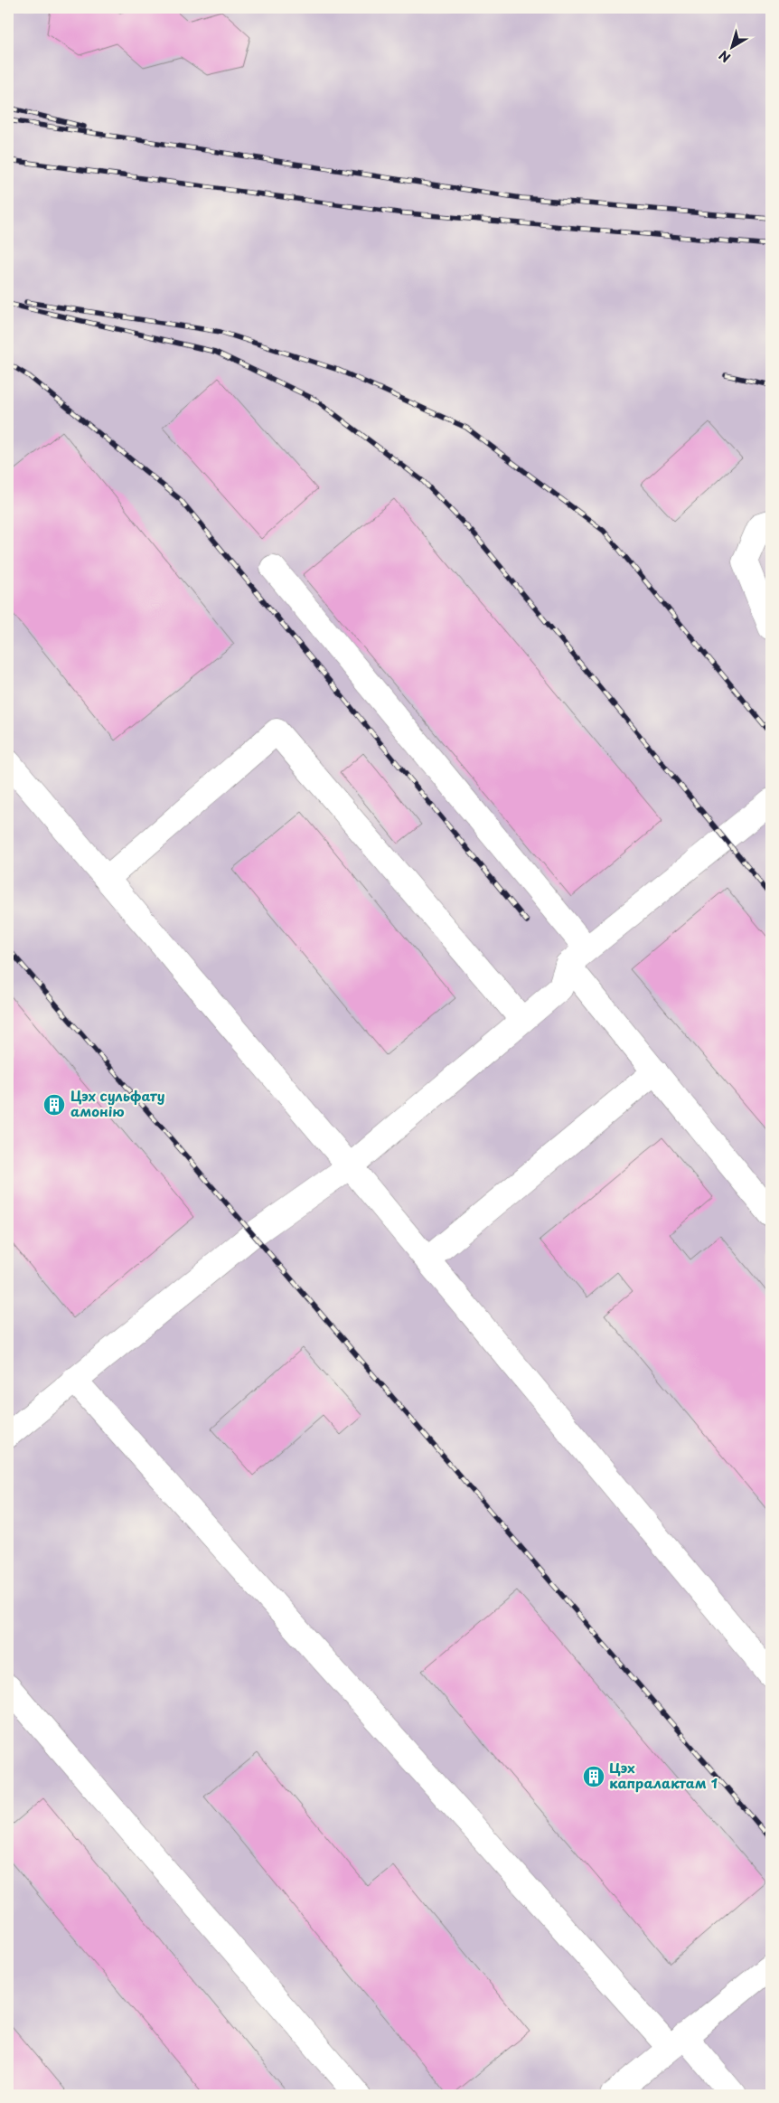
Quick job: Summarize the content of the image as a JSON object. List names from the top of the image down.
{
  "places": {
    "building": ["Цэх сульфату амонію", "Цэх капралактам 1"]
  },
  "north": "bottom left"
}
